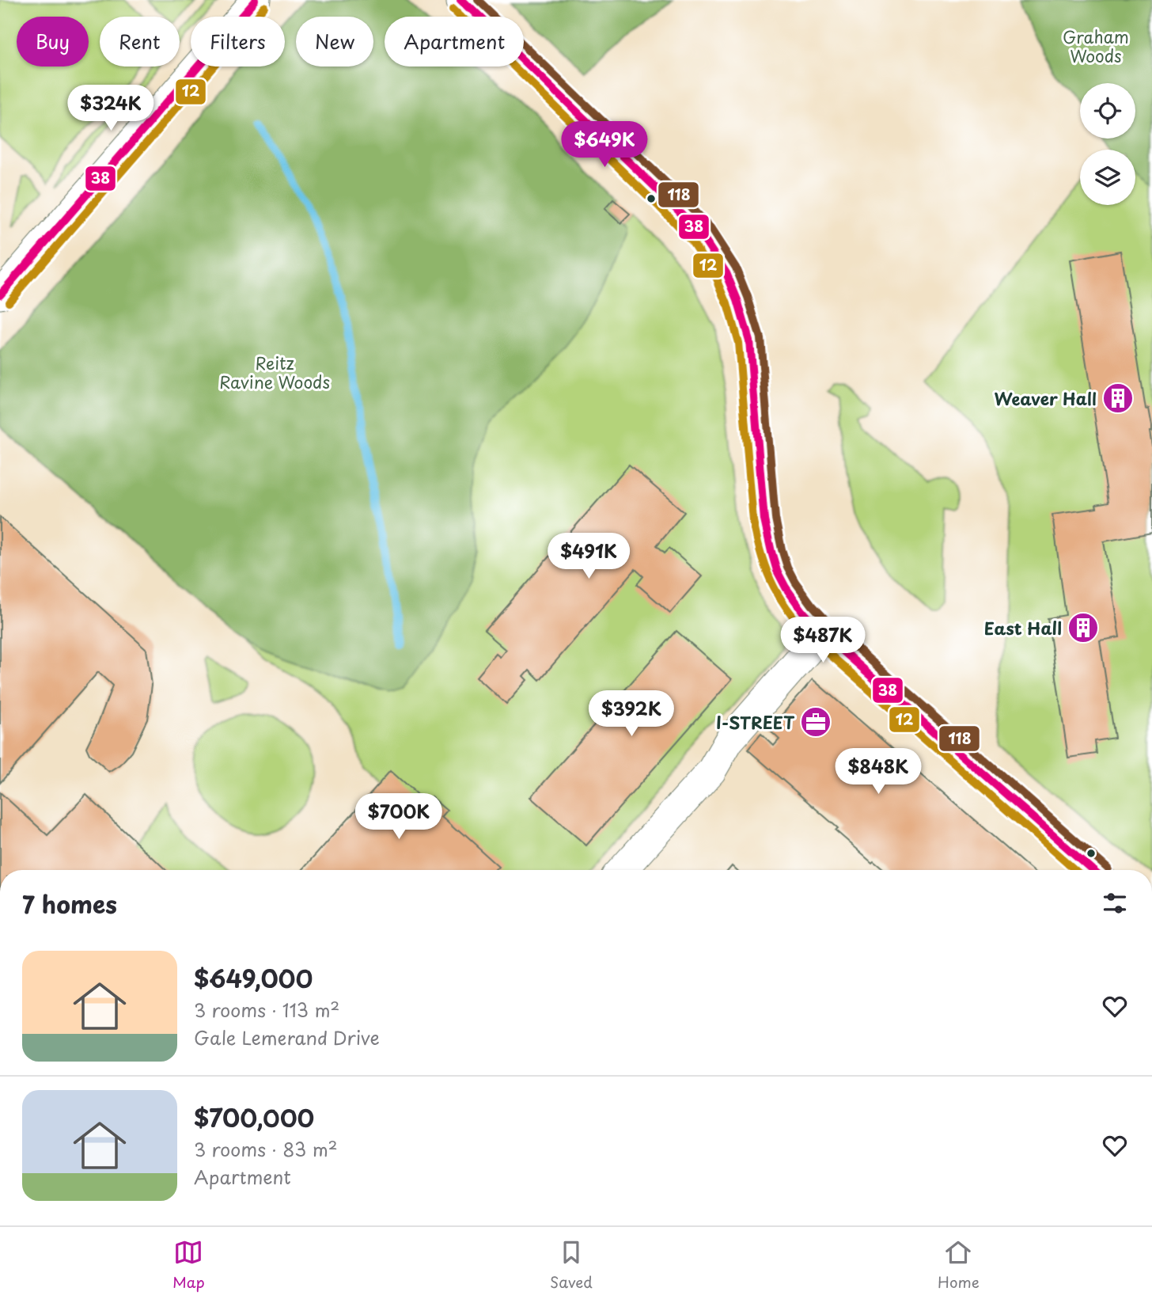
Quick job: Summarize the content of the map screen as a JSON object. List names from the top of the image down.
{
  "parks": ["Graham Woods", "Reitz Ravine Woods"],
  "places": {
    "building": ["Weaver Hall", "East Hall"],
    "office": ["I-STREET"]
  },
  "lines": ["transit line 38", "transit line 118", "transit line 12"],
  "page": {
    "chip": [
      "Buy",
      "Rent",
      "Filters",
      "New",
      "Apartment"
    ],
    "price": [
      "$324K",
      "$649K",
      "$491K",
      "$487K",
      "$392K",
      "$848K",
      "$700K"
    ],
    "heading": "7 homes",
    "list": [
      {
        "name": "$649,000",
        "note": "3 rooms · 113 m² · Gale Lemerand Drive"
      },
      {
        "name": "$700,000",
        "note": "3 rooms · 83 m² · Apartment"
      }
    ],
    "tabs": ["Map", "Saved", "Home"]
  }
}
